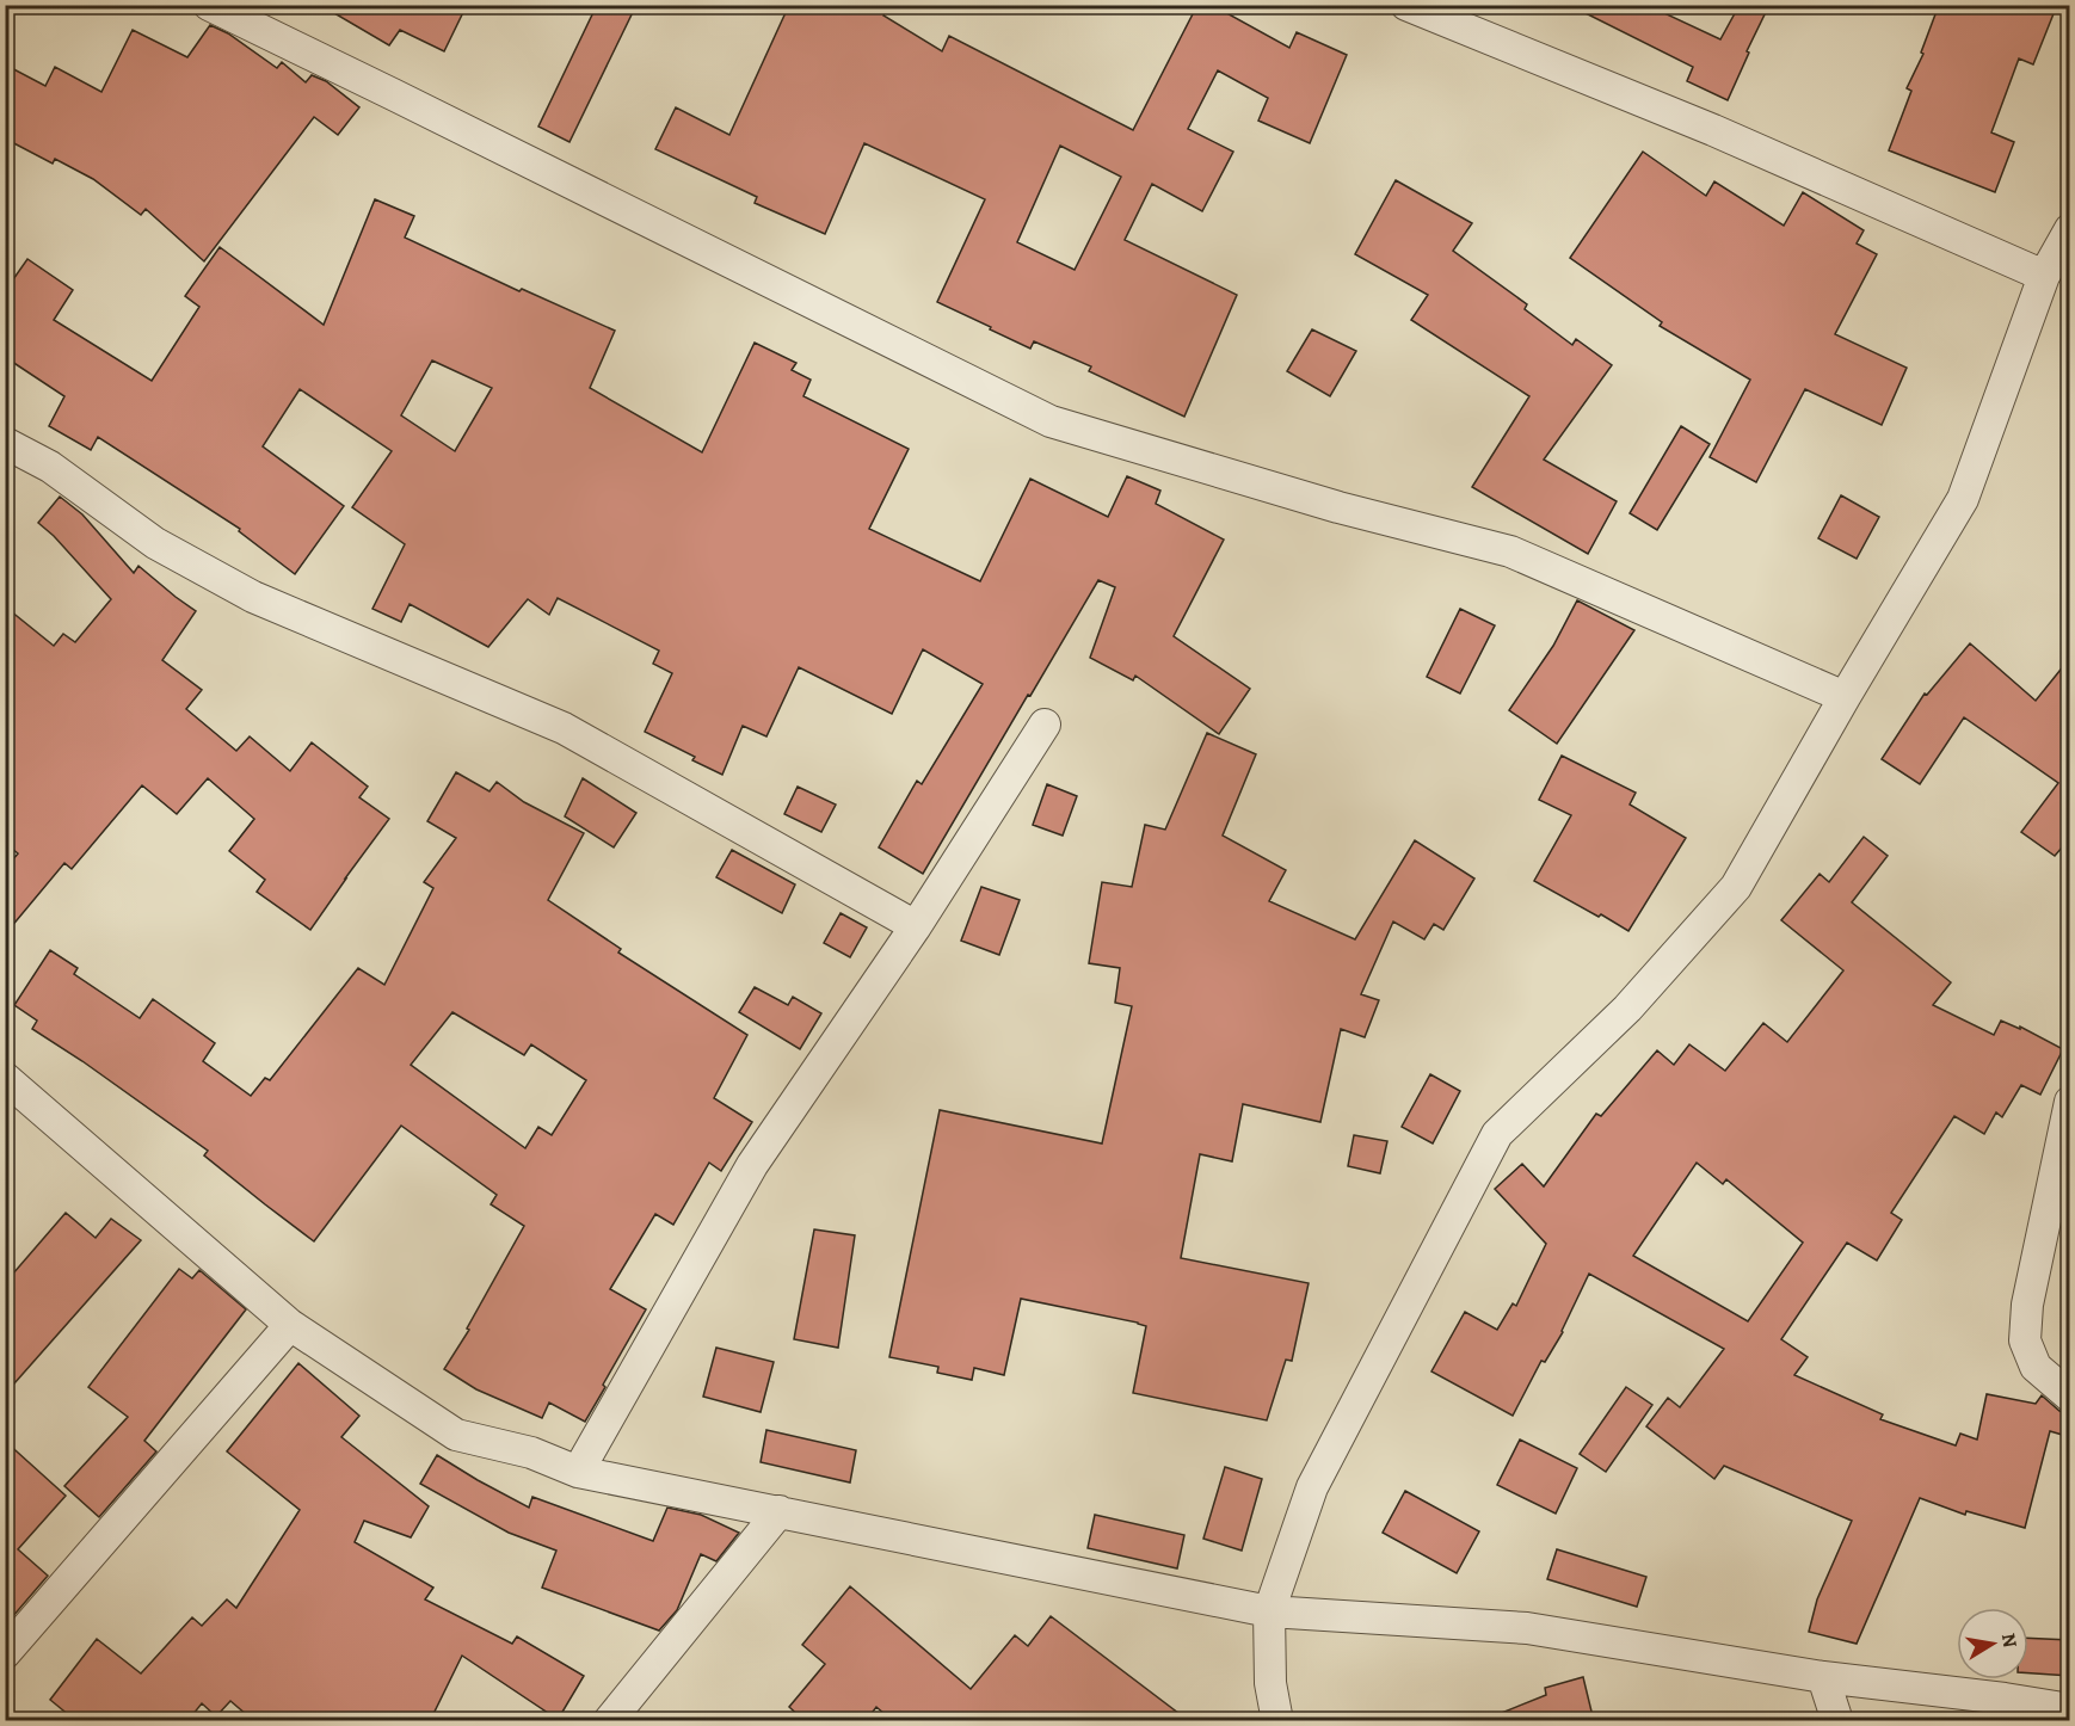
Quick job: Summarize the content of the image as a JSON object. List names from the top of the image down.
{
  "north": "right"
}
